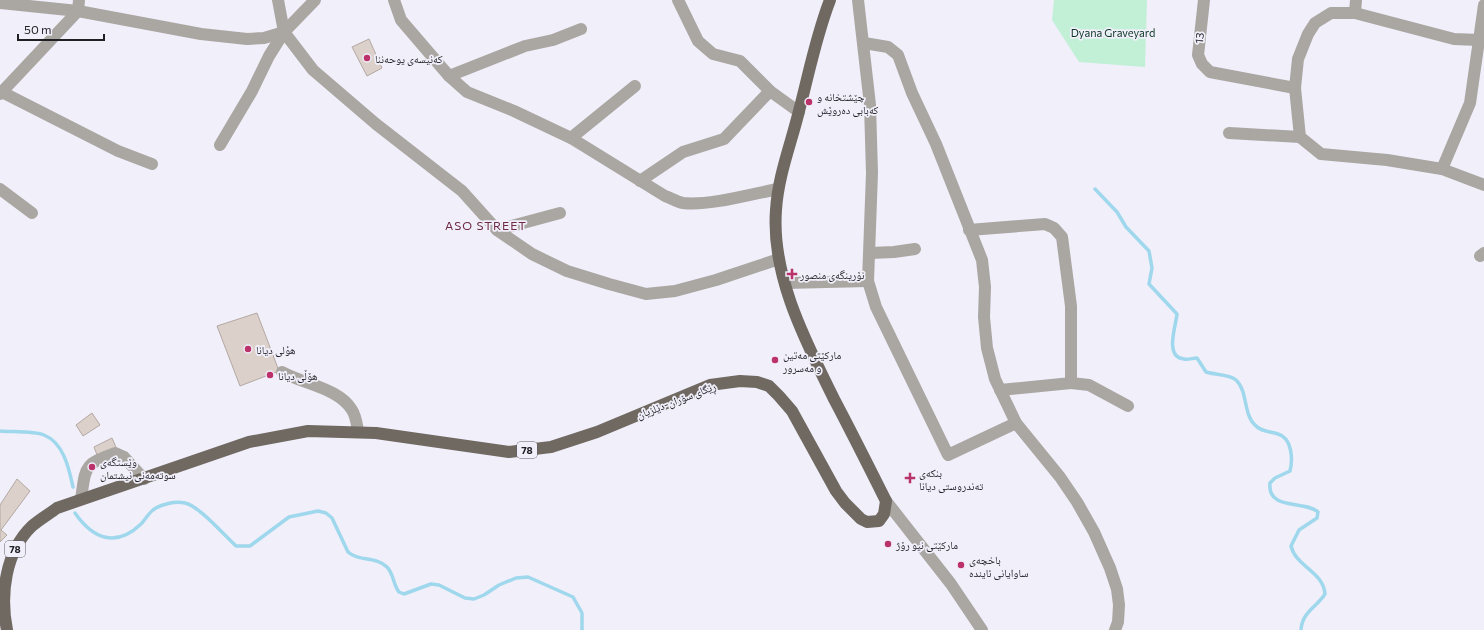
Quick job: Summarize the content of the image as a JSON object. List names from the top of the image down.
{
  "streets": {
    "main road": ["ڕێگای سۆران-دێلزیان", "78"],
    "street": ["13"]
  },
  "districts": ["ASO STREET"],
  "parks": ["Dyana Graveyard"],
  "places": {
    "other": [
      "کەنیسەی یوحەننا",
      "چێشتخانە و کەبابی دەروێش",
      "هؤلى ديانا",
      "مارکێتی مەتین و مەسرور",
      "هۆڵی دیانا",
      "وێستگەی سوتەمەنی نیشتمان",
      "مارکێتی نیو رۆژ",
      "باخچەی ساوایانی ئایندە"
    ],
    "health": ["نۆرینگه‌ی منصور", "بنکەی تەندروستی دیانا"]
  },
  "scale_bar": "50 m"
}
